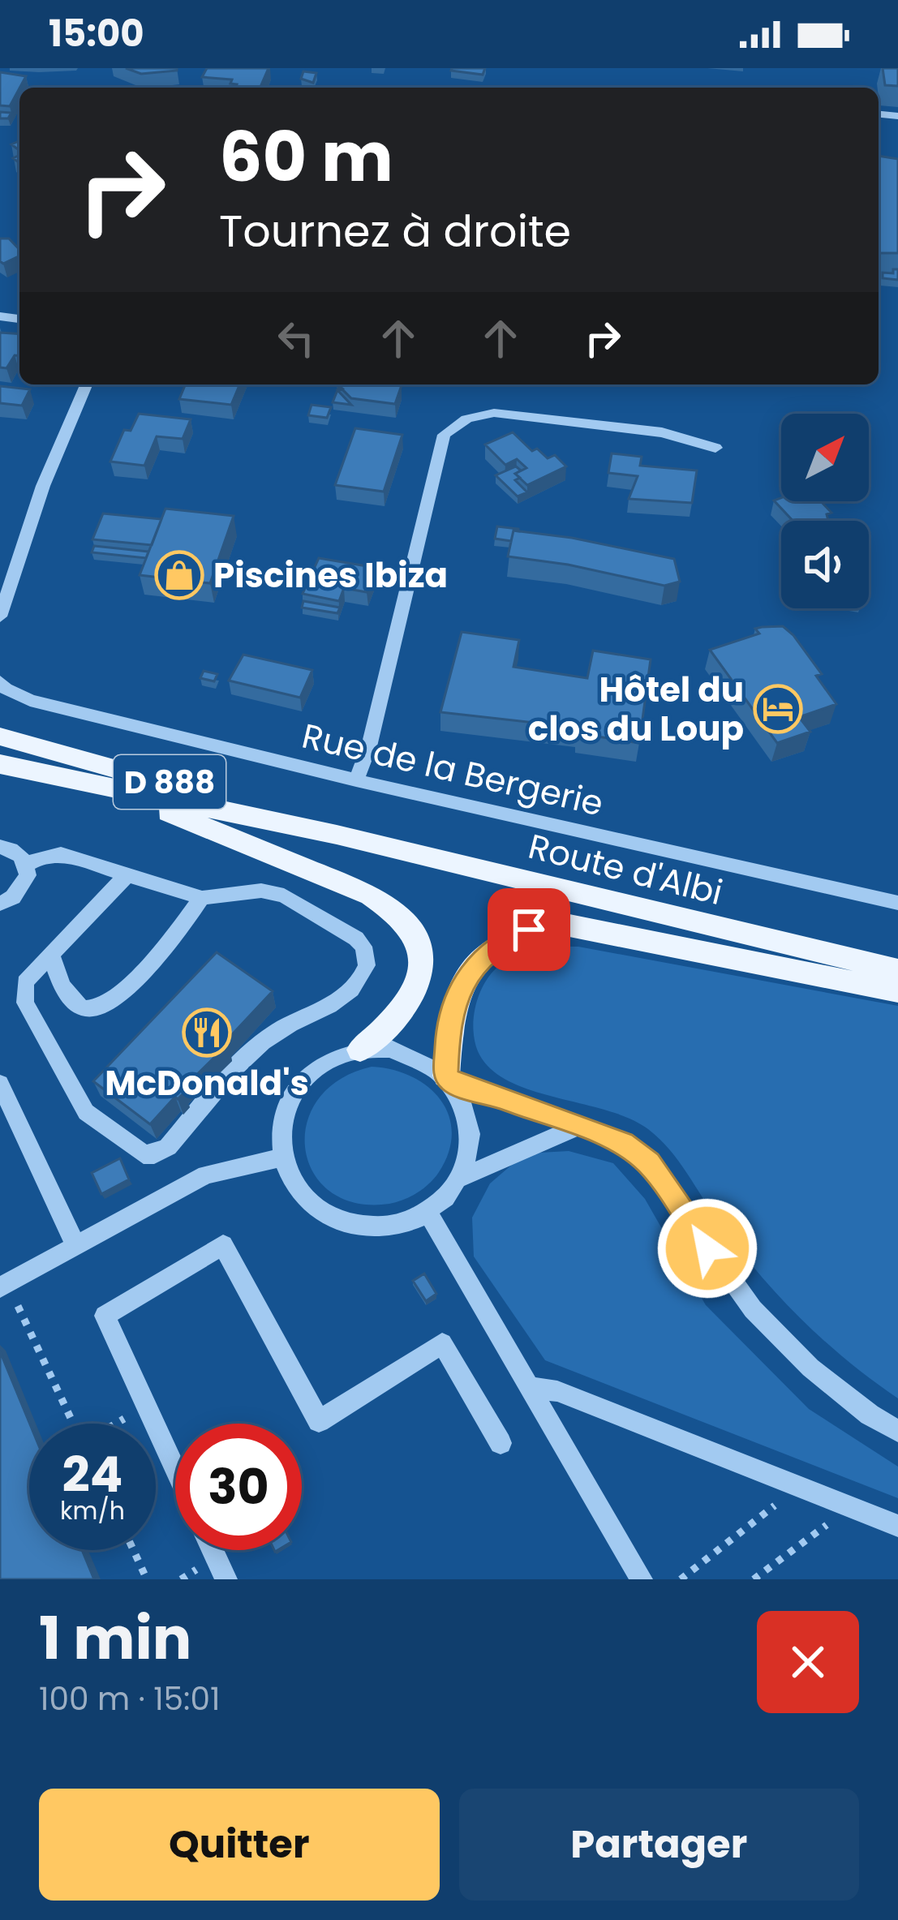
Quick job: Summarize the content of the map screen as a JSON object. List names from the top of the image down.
{
  "streets": {
    "main road": ["D 888", "Route d'Albi"],
    "street": ["Rue de la Bergerie"]
  },
  "places": {
    "shop": ["Piscines Ibiza"],
    "hotel": ["Hôtel du clos du Loup"],
    "restaurant": ["McDonald's"]
  },
  "north": "top right",
  "page": {
    "status": "15:00",
    "turn": ["60 m", "Tournez à droite"],
    "speed": "24 km/h",
    "limit": "30",
    "heading": ["1 min", "100 m · 15:01"],
    "buttons": ["Quitter", "Partager"]
  }
}
